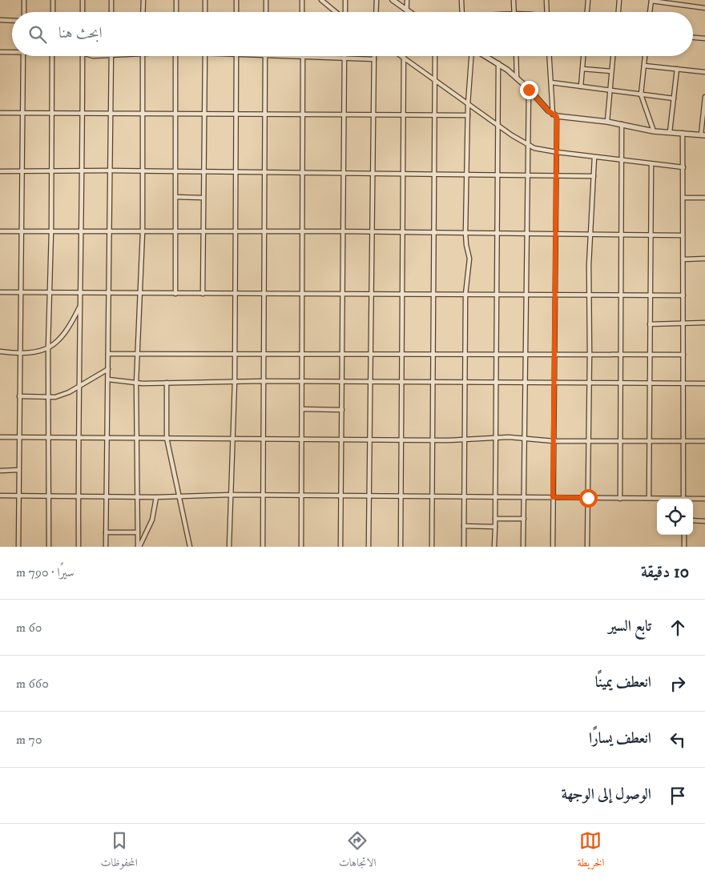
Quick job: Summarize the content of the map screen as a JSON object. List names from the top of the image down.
{
  "page": {
    "search": "ابحث هنا",
    "heading": ["10 دقيقة", "سيرًا · 790 m"],
    "list": [
      ["تابع السير", "60 m"],
      ["انعطف يمينًا", "660 m"],
      ["انعطف يسارًا", "70 m"],
      "الوصول إلى الوجهة"
    ],
    "nav": ["الخريطة", "الاتجاهات", "المحفوظات"]
  }
}
